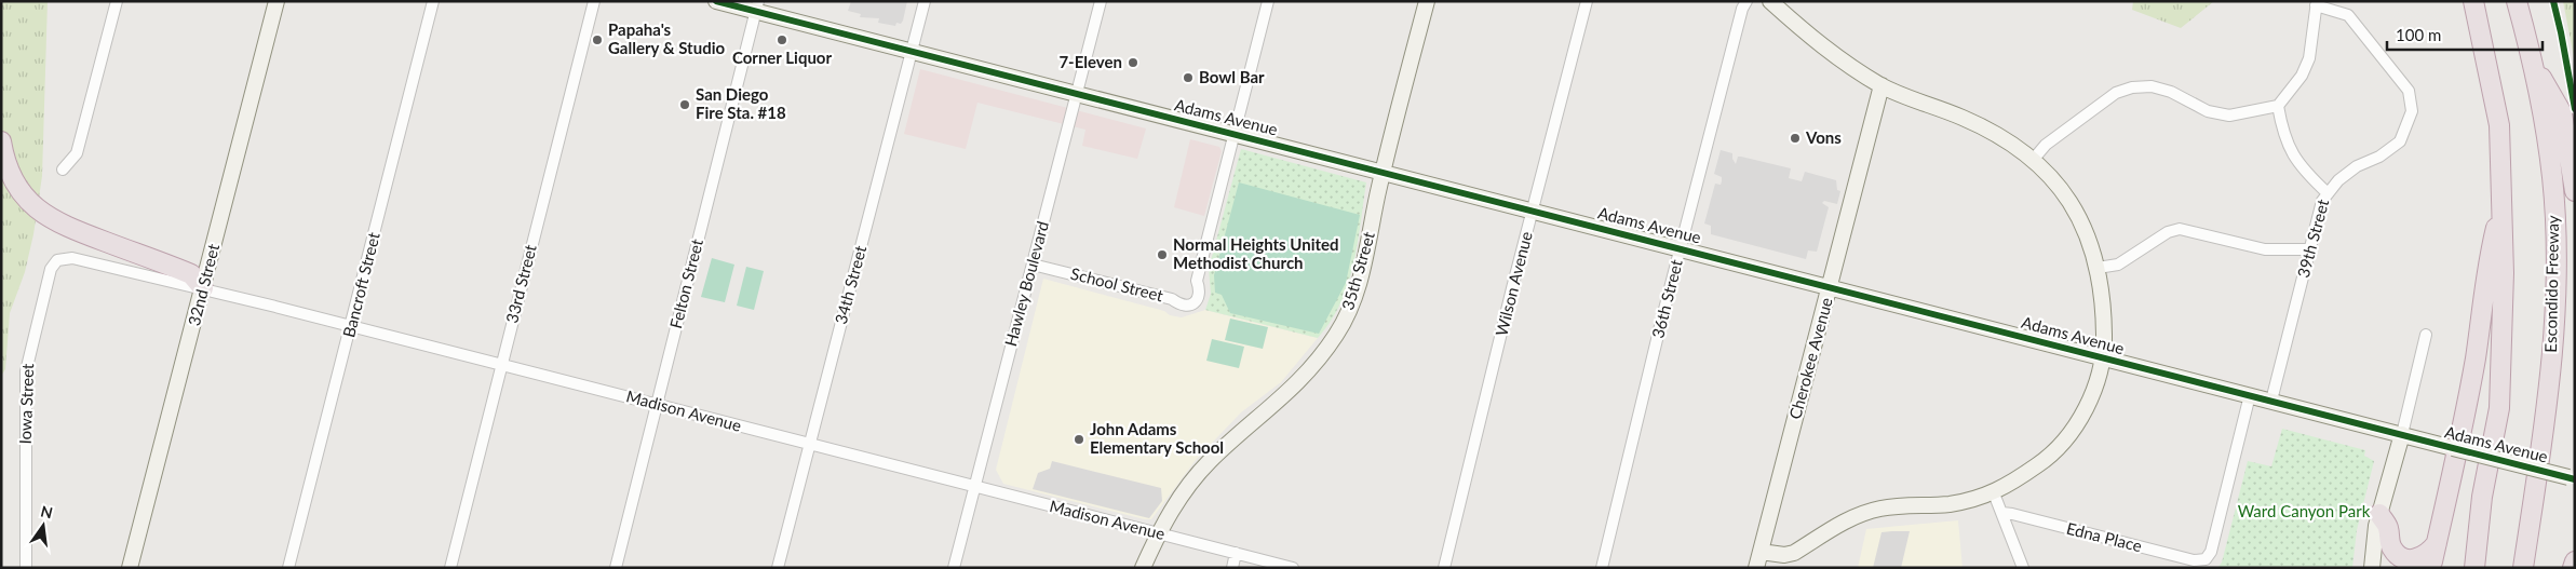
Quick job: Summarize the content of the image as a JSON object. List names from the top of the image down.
{
  "streets": {
    "highway": ["Escondido Freeway"],
    "main road": [
      "Adams Avenue",
      "35th Street",
      "32nd Street",
      "Cherokee Avenue"
    ],
    "street": [
      "39th Street",
      "33rd Street",
      "Felton Street",
      "Hawley Boulevard",
      "Wilson Avenue",
      "Bancroft Street",
      "34th Street",
      "School Street",
      "36th Street",
      "Iowa Street",
      "Madison Avenue",
      "Edna Place"
    ]
  },
  "crossings": [
    ["Adams Avenue", "39th Street"],
    ["Adams Avenue", "35th Street"],
    ["Adams Avenue", "Felton Street"],
    ["Adams Avenue", "Hawley Boulevard"],
    ["Adams Avenue", "Wilson Avenue"],
    ["Adams Avenue", "34th Street"],
    ["Adams Avenue", "School Street"],
    ["Adams Avenue", "36th Street"],
    ["Adams Avenue", "Cherokee Avenue"],
    ["Adams Avenue", "Edna Place"],
    ["35th Street", "Madison Avenue"],
    ["33rd Street", "Madison Avenue"],
    ["Felton Street", "Madison Avenue"],
    ["Hawley Boulevard", "School Street"],
    ["Hawley Boulevard", "Madison Avenue"],
    ["32nd Street", "Madison Avenue"],
    ["Bancroft Street", "Madison Avenue"],
    ["34th Street", "Madison Avenue"],
    ["Iowa Street", "Madison Avenue"]
  ],
  "parks": ["Ward Canyon Park"],
  "places": [
    "Papaha's Gallery & Studio",
    "Corner Liquor",
    "7-Eleven",
    "Bowl Bar",
    "San Diego Fire Sta. #18",
    "Vons",
    "Normal Heights United Methodist Church",
    "John Adams Elementary School"
  ],
  "scale_bar": "100 m",
  "north": "top"
}
